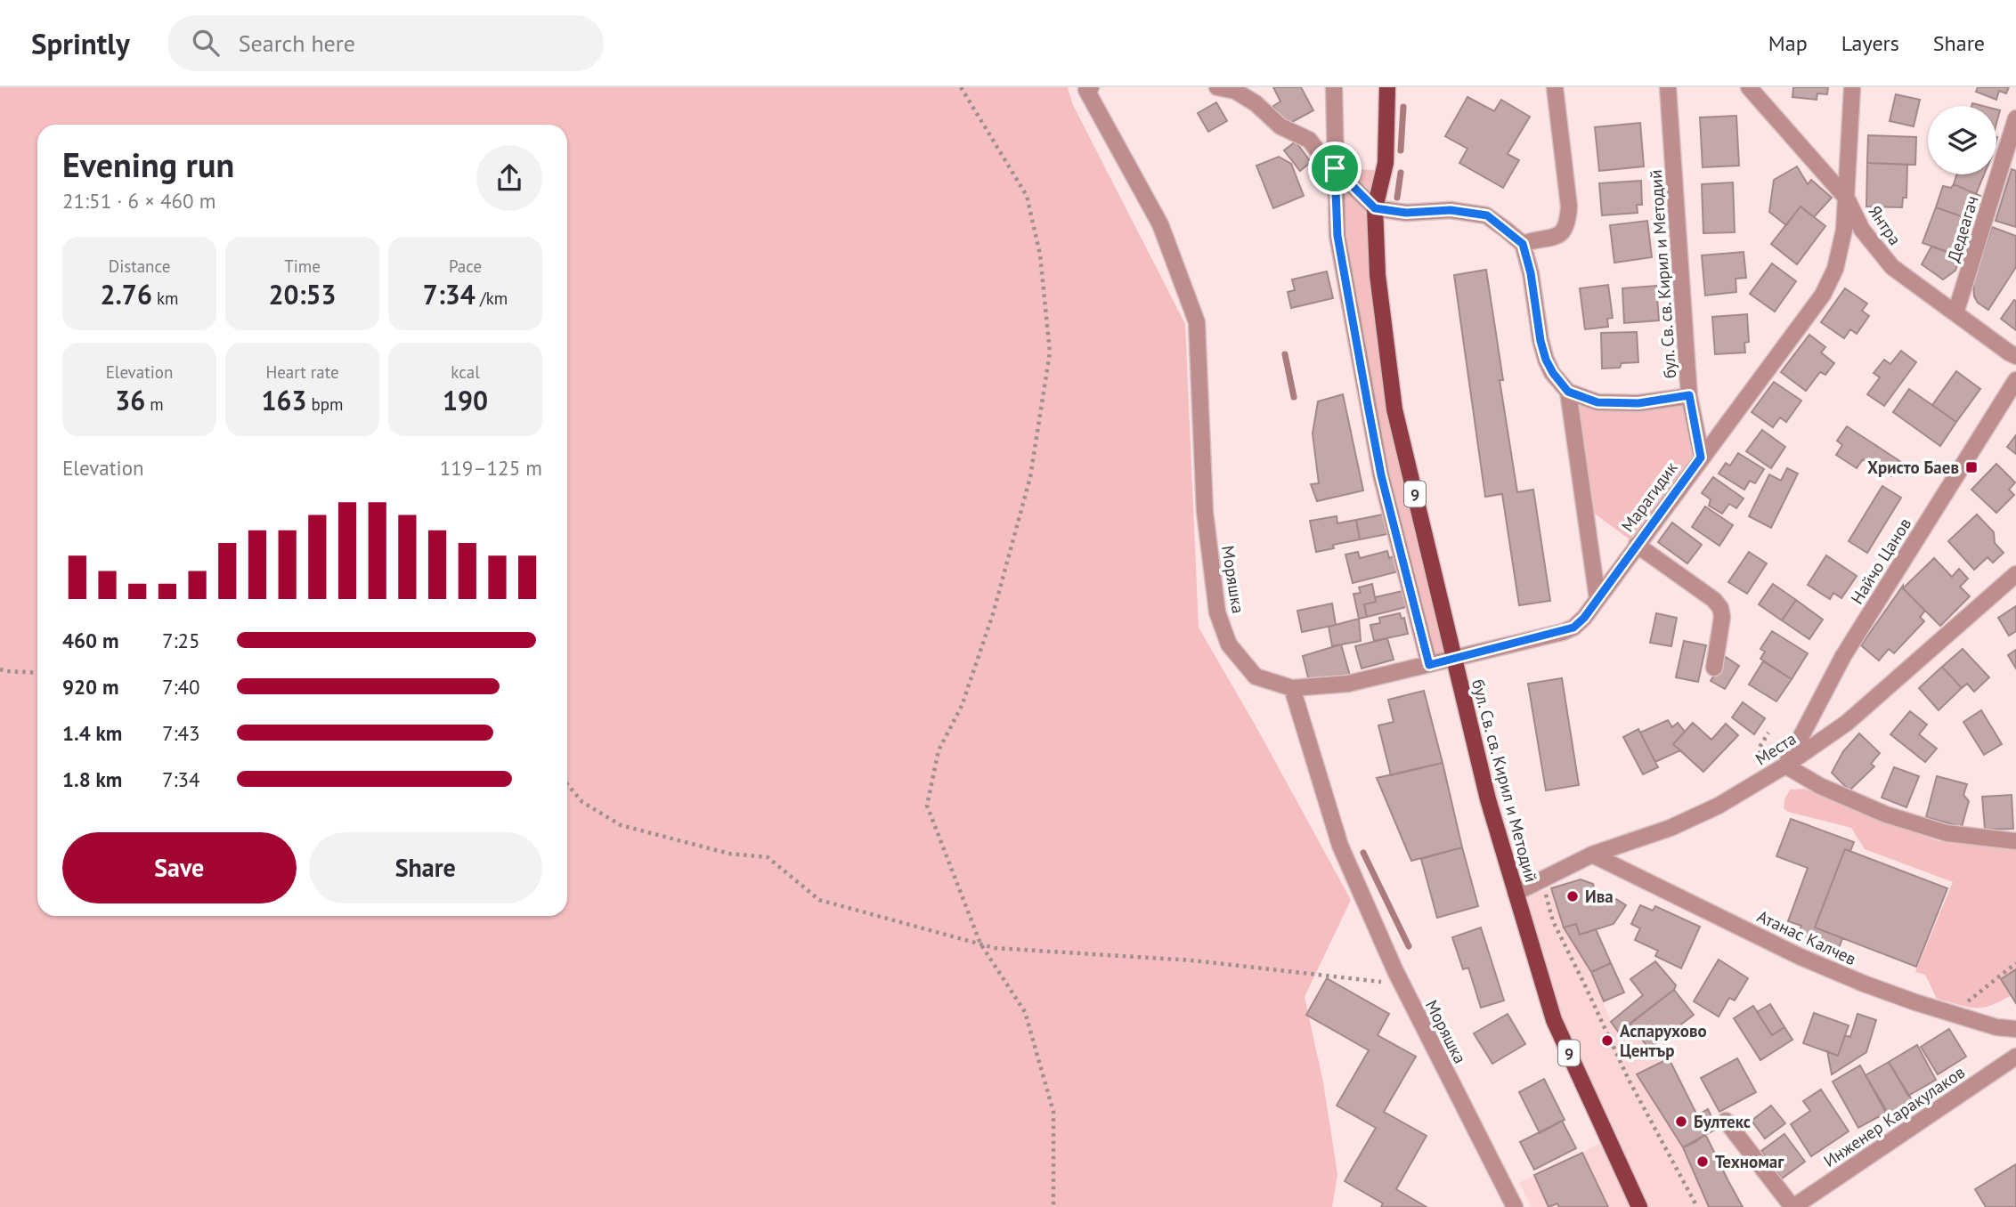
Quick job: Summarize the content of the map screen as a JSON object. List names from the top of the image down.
{
  "streets": {
    "main road": ["бул. Св. св. Кирил и Методий", "9"],
    "street": [
      "Янтра",
      "Дедеагач",
      "Марагидик",
      "Найчо Цанов",
      "Моряшка",
      "Места",
      "Атанас Калчев",
      "Инженер Каракулаков"
    ]
  },
  "crossings": [
    ["Янтра", "Дедеагач"],
    ["Янтра", "Марагидик"],
    ["бул. Св. св. Кирил и Методий", "Марагидик"],
    ["бул. Св. св. Кирил и Методий", "Места"],
    ["Марагидик", "Моряшка"],
    ["Найчо Цанов", "Места"],
    ["Места", "Атанас Калчев"]
  ],
  "places": {
    "transit": ["Христо Баев"],
    "other": [
      "Ива",
      "Аспарухово Център",
      "Бултекс",
      "Техномаг"
    ]
  },
  "page": {
    "header": "Sprintly",
    "search": "Search here",
    "nav": ["Map", "Layers", "Share"],
    "heading": ["Evening run", "21:51 · 6 × 460 m"],
    "stats": [
      ["Distance", "2.76 km"],
      ["Time", "20:53"],
      ["Pace", "7:34 /km"],
      ["Elevation", "36 m"],
      ["Heart rate", "163 bpm"],
      ["kcal", "190"]
    ],
    "chart": ["Elevation", "119–125 m"],
    "list": [
      {
        "name": "460 m",
        "note": "7:25"
      },
      {
        "name": "920 m",
        "note": "7:40"
      },
      {
        "name": "1.4 km",
        "note": "7:43"
      },
      {
        "name": "1.8 km",
        "note": "7:34"
      }
    ],
    "buttons": ["Save", "Share"]
  }
}
